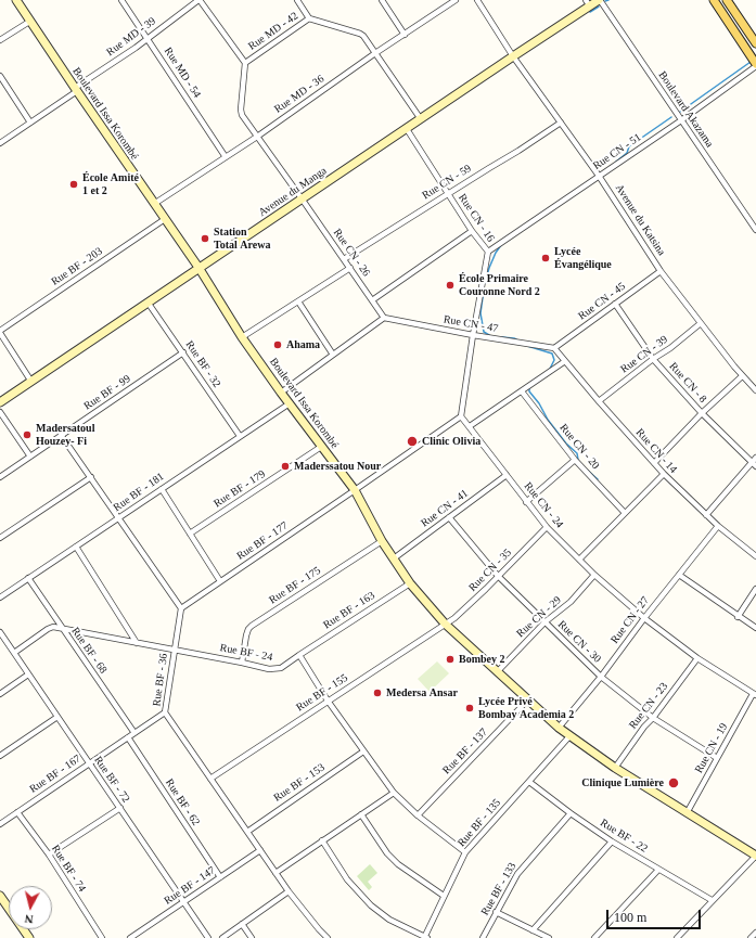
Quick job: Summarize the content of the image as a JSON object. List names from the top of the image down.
{
  "streets": {
    "street": [
      "Rue MD - 42",
      "Rue MD - 39",
      "Rue MD - 54",
      "Rue MD - 36",
      "Boulevard Akazama",
      "Boulevard Issa Korombé",
      "Rue CN - 51",
      "Rue CN - 59",
      "Avenue du Manga",
      "Rue CN - 16",
      "Avenue du Katsina",
      "Rue CN - 26",
      "Rue BF - 203",
      "Rue CN - 45",
      "Rue CN - 47",
      "Rue CN - 39",
      "Rue BF - 32",
      "Rue CN - 8",
      "Rue BF - 99",
      "Rue CN - 20",
      "Rue CN - 14",
      "Rue BF - 179",
      "Rue BF - 181",
      "Rue CN - 24",
      "Rue CN - 41",
      "Rue BF - 177",
      "Rue CN - 35",
      "Rue BF - 175",
      "Rue BF - 163",
      "Rue CN - 29",
      "Rue CN - 27",
      "Rue CN - 30",
      "Rue BF - 68",
      "Rue BF - 24",
      "Rue BF - 36",
      "Rue BF - 155",
      "Rue CN - 23",
      "Rue CN - 19",
      "Rue BF - 137",
      "Rue BF - 167",
      "Rue BF - 72",
      "Rue BF - 153",
      "Rue BF - 62",
      "Rue BF - 135",
      "Rue BF - 22",
      "Rue BF - 74",
      "Rue BF - 147",
      "Rue BF - 133"
    ]
  },
  "crossings": [
    ["Rue MD - 42", "Rue MD - 36"],
    ["Rue MD - 42", "Avenue du Manga"],
    ["Rue MD - 42", "Rue CN - 26"],
    ["Rue MD - 39", "Rue MD - 54"],
    ["Rue MD - 39", "Boulevard Issa Korombé"],
    ["Rue MD - 54", "Rue MD - 36"],
    ["Rue MD - 36", "Boulevard Issa Korombé"],
    ["Boulevard Akazama", "Rue CN - 51"],
    ["Boulevard Akazama", "Avenue du Manga"],
    ["Boulevard Issa Korombé", "Avenue du Manga"],
    ["Boulevard Issa Korombé", "Rue BF - 203"],
    ["Boulevard Issa Korombé", "Rue BF - 179"],
    ["Boulevard Issa Korombé", "Rue BF - 181"],
    ["Boulevard Issa Korombé", "Rue CN - 41"],
    ["Boulevard Issa Korombé", "Rue BF - 177"],
    ["Boulevard Issa Korombé", "Rue CN - 35"],
    ["Boulevard Issa Korombé", "Rue BF - 175"],
    ["Boulevard Issa Korombé", "Rue BF - 163"],
    ["Boulevard Issa Korombé", "Rue CN - 29"],
    ["Boulevard Issa Korombé", "Rue CN - 27"],
    ["Boulevard Issa Korombé", "Rue BF - 155"],
    ["Boulevard Issa Korombé", "Rue CN - 23"],
    ["Boulevard Issa Korombé", "Rue CN - 19"],
    ["Boulevard Issa Korombé", "Rue BF - 137"],
    ["Boulevard Issa Korombé", "Rue BF - 135"],
    ["Rue CN - 51", "Rue CN - 16"],
    ["Rue CN - 51", "Avenue du Katsina"],
    ["Rue CN - 59", "Rue CN - 16"],
    ["Rue CN - 59", "Avenue du Katsina"],
    ["Rue CN - 59", "Rue CN - 26"],
    ["Avenue du Manga", "Rue CN - 16"],
    ["Avenue du Manga", "Avenue du Katsina"],
    ["Avenue du Manga", "Rue CN - 26"],
    ["Avenue du Manga", "Rue BF - 32"],
    ["Avenue du Katsina", "Rue CN - 45"],
    ["Avenue du Katsina", "Rue CN - 39"],
    ["Rue CN - 26", "Rue CN - 47"],
    ["Rue CN - 45", "Rue CN - 47"],
    ["Rue CN - 45", "Rue CN - 8"],
    ["Rue CN - 45", "Rue CN - 14"],
    ["Rue CN - 47", "Rue CN - 14"],
    ["Rue CN - 39", "Rue CN - 8"],
    ["Rue CN - 39", "Rue CN - 14"],
    ["Rue BF - 32", "Rue BF - 99"],
    ["Rue BF - 32", "Rue BF - 181"],
    ["Rue CN - 14", "Rue CN - 27"],
    ["Rue BF - 181", "Rue BF - 68"],
    ["Rue CN - 24", "Rue CN - 41"],
    ["Rue CN - 24", "Rue BF - 177"],
    ["Rue CN - 24", "Rue CN - 35"],
    ["Rue CN - 24", "Rue CN - 29"],
    ["Rue CN - 24", "Rue CN - 27"],
    ["Rue CN - 24", "Rue CN - 23"],
    ["Rue CN - 24", "Rue CN - 19"],
    ["Rue CN - 41", "Rue CN - 30"],
    ["Rue BF - 177", "Rue BF - 36"],
    ["Rue CN - 35", "Rue CN - 30"],
    ["Rue CN - 35", "Rue BF - 155"],
    ["Rue BF - 175", "Rue BF - 24"],
    ["Rue BF - 163", "Rue BF - 24"],
    ["Rue CN - 29", "Rue CN - 30"],
    ["Rue CN - 27", "Rue CN - 30"],
    ["Rue CN - 30", "Rue CN - 23"],
    ["Rue CN - 30", "Rue CN - 19"],
    ["Rue BF - 68", "Rue BF - 24"],
    ["Rue BF - 68", "Rue BF - 167"],
    ["Rue BF - 24", "Rue BF - 36"],
    ["Rue BF - 24", "Rue BF - 72"],
    ["Rue BF - 36", "Rue BF - 155"],
    ["Rue BF - 36", "Rue BF - 167"],
    ["Rue BF - 36", "Rue BF - 153"],
    ["Rue BF - 36", "Rue BF - 147"],
    ["Rue BF - 167", "Rue BF - 72"],
    ["Rue BF - 167", "Rue BF - 62"],
    ["Rue BF - 167", "Rue BF - 74"],
    ["Rue BF - 72", "Rue BF - 147"],
    ["Rue BF - 62", "Rue BF - 147"],
    ["Rue BF - 135", "Rue BF - 22"],
    ["Rue BF - 22", "Rue BF - 133"]
  ],
  "places": [
    "École Amité 1 et 2",
    "Station Total Arewa",
    "Lycée Évangélique",
    "École Primaire Couronne Nord 2",
    "Ahama",
    "Madersatoul Houzey- Fi",
    "Clinic Olivia",
    "Maderssatou Nour",
    "Bombey 2",
    "Medersa Ansar",
    "Lycée Privé Bombay Academia 2",
    "Clinique Lumière"
  ],
  "scale_bar": "100 m",
  "north": "bottom"
}
